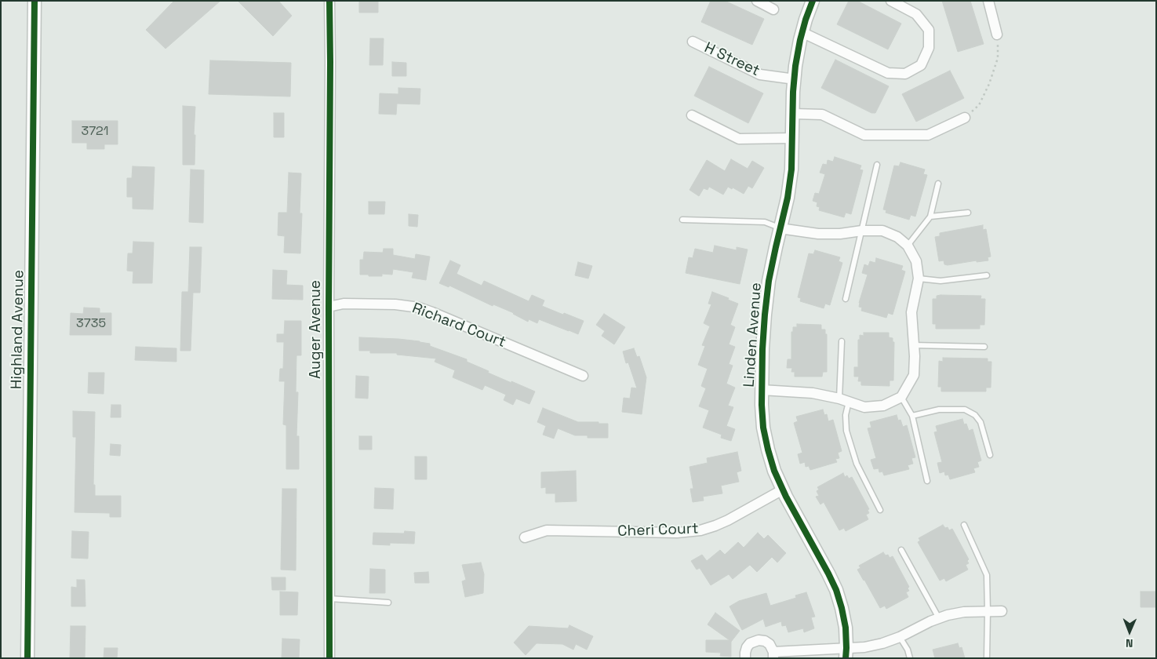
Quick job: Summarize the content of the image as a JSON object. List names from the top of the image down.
{
  "streets": {
    "street": [
      "H Street",
      "Richard Court",
      "Highland Avenue",
      "Auger Avenue",
      "Linden Avenue",
      "Cheri Court"
    ]
  },
  "crossings": [
    ["H Street", "Linden Avenue"],
    ["Richard Court", "Auger Avenue"],
    ["Linden Avenue", "Cheri Court"]
  ],
  "house_numbers": ["3721", "3735"],
  "north": "bottom"
}
